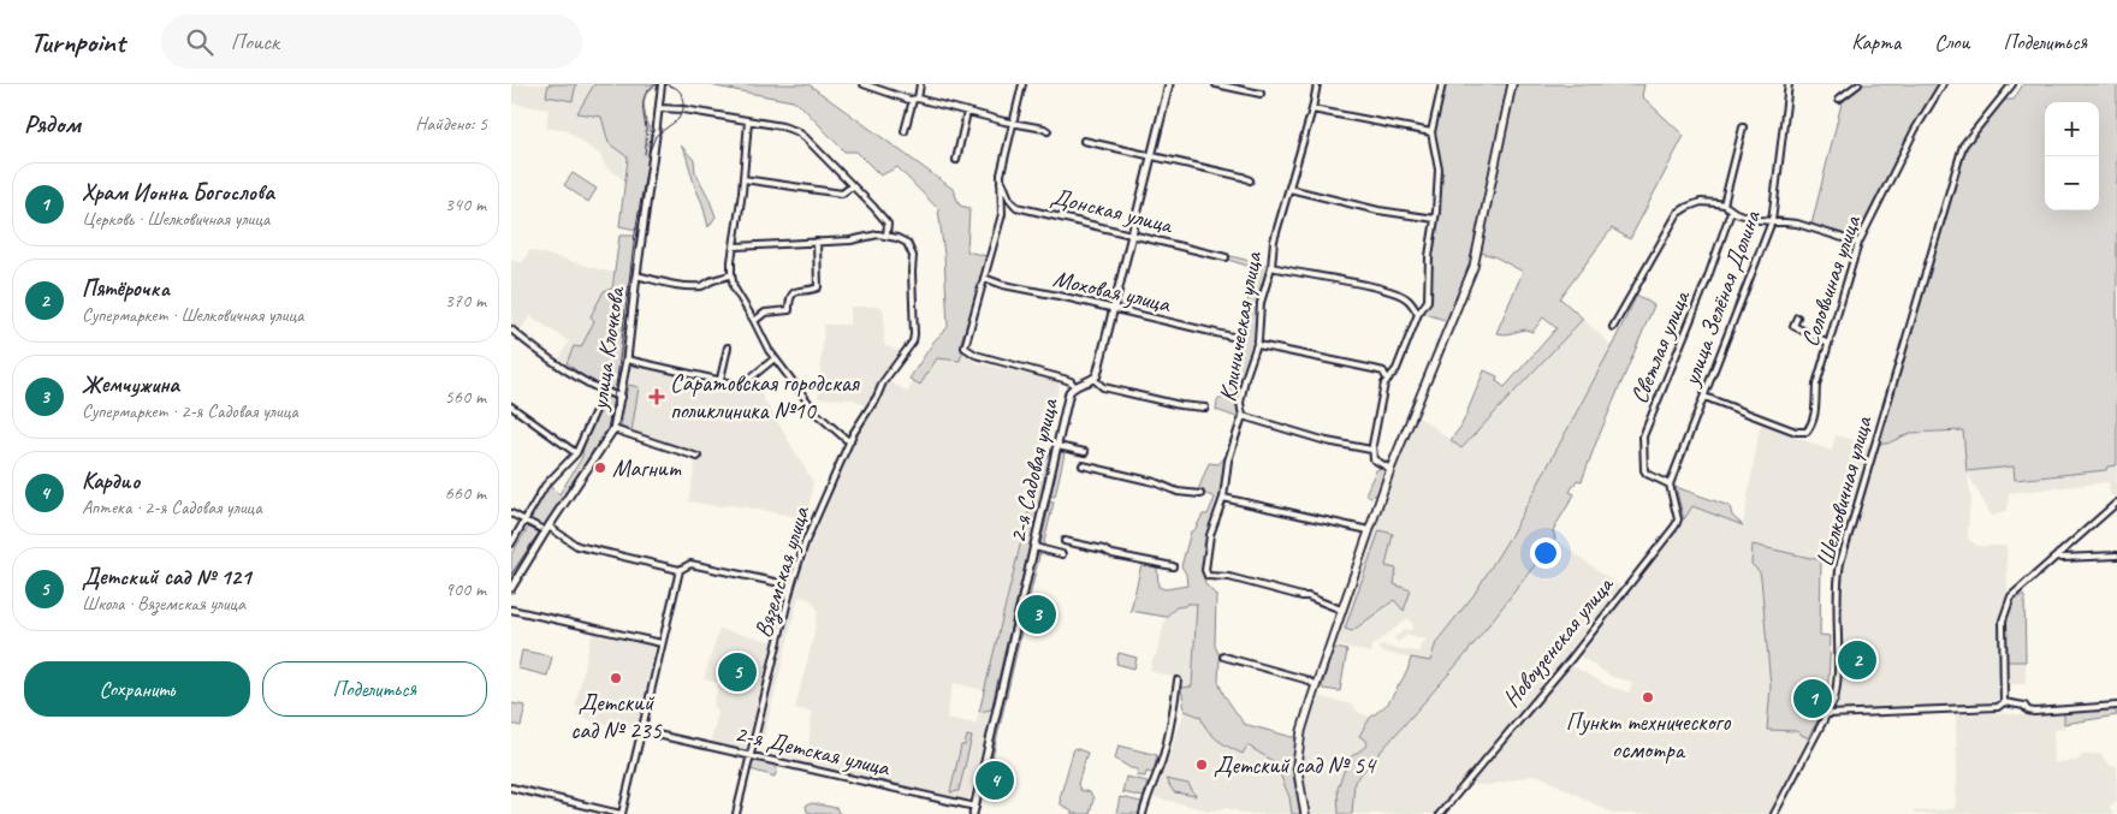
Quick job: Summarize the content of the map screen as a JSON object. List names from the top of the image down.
{
  "streets": {
    "street": [
      "Донская улица",
      "Соловьиная улица",
      "Моховая улица",
      "улица Зелёная Долина",
      "Клиническая улица",
      "Светлая улица",
      "улица Клочкова",
      "2-я Садовая улица",
      "Шелковичная улица",
      "Вяземская улица",
      "Новоузенская улица",
      "2-я Детская улица"
    ]
  },
  "crossings": [
    ["Соловьиная улица", "улица Зелёная Долина"],
    ["улица Зелёная Долина", "Светлая улица"],
    ["улица Зелёная Долина", "Новоузенская улица"],
    ["Светлая улица", "Новоузенская улица"],
    ["2-я Садовая улица", "2-я Детская улица"],
    ["Вяземская улица", "2-я Детская улица"]
  ],
  "places": {
    "health": ["Саратовская городская поликлиника №10"],
    "other": [
      "Магнит",
      "Детский сад № 235",
      "Пункт технического осмотра",
      "Детский сад № 54"
    ]
  },
  "page": {
    "header": "Turnpoint",
    "search": "Поиск",
    "nav": ["Карта", "Слои", "Поделиться"],
    "heading": ["Рядом", "Найдено: 5"],
    "map_buttons": ["+", "−"],
    "list": [
      {
        "mark": "1",
        "name": "Храм Ионна Богослова",
        "note": "Церковь · Шелковичная улица",
        "value": "340 m"
      },
      {
        "mark": "2",
        "name": "Пятёрочка",
        "note": "Супермаркет · Шелковичная улица",
        "value": "370 m"
      },
      {
        "mark": "3",
        "name": "Жемчужина",
        "note": "Супермаркет · 2-я Садовая улица",
        "value": "560 m"
      },
      {
        "mark": "4",
        "name": "Кардио",
        "note": "Аптека · 2-я Садовая улица",
        "value": "660 m"
      },
      {
        "mark": "5",
        "name": "Детский сад № 121",
        "note": "Школа · Вяземская улица",
        "value": "900 m"
      }
    ],
    "pins": [
      "3",
      "2",
      "5",
      "1",
      "4"
    ],
    "buttons": ["Сохранить", "Поделиться"]
  }
}
